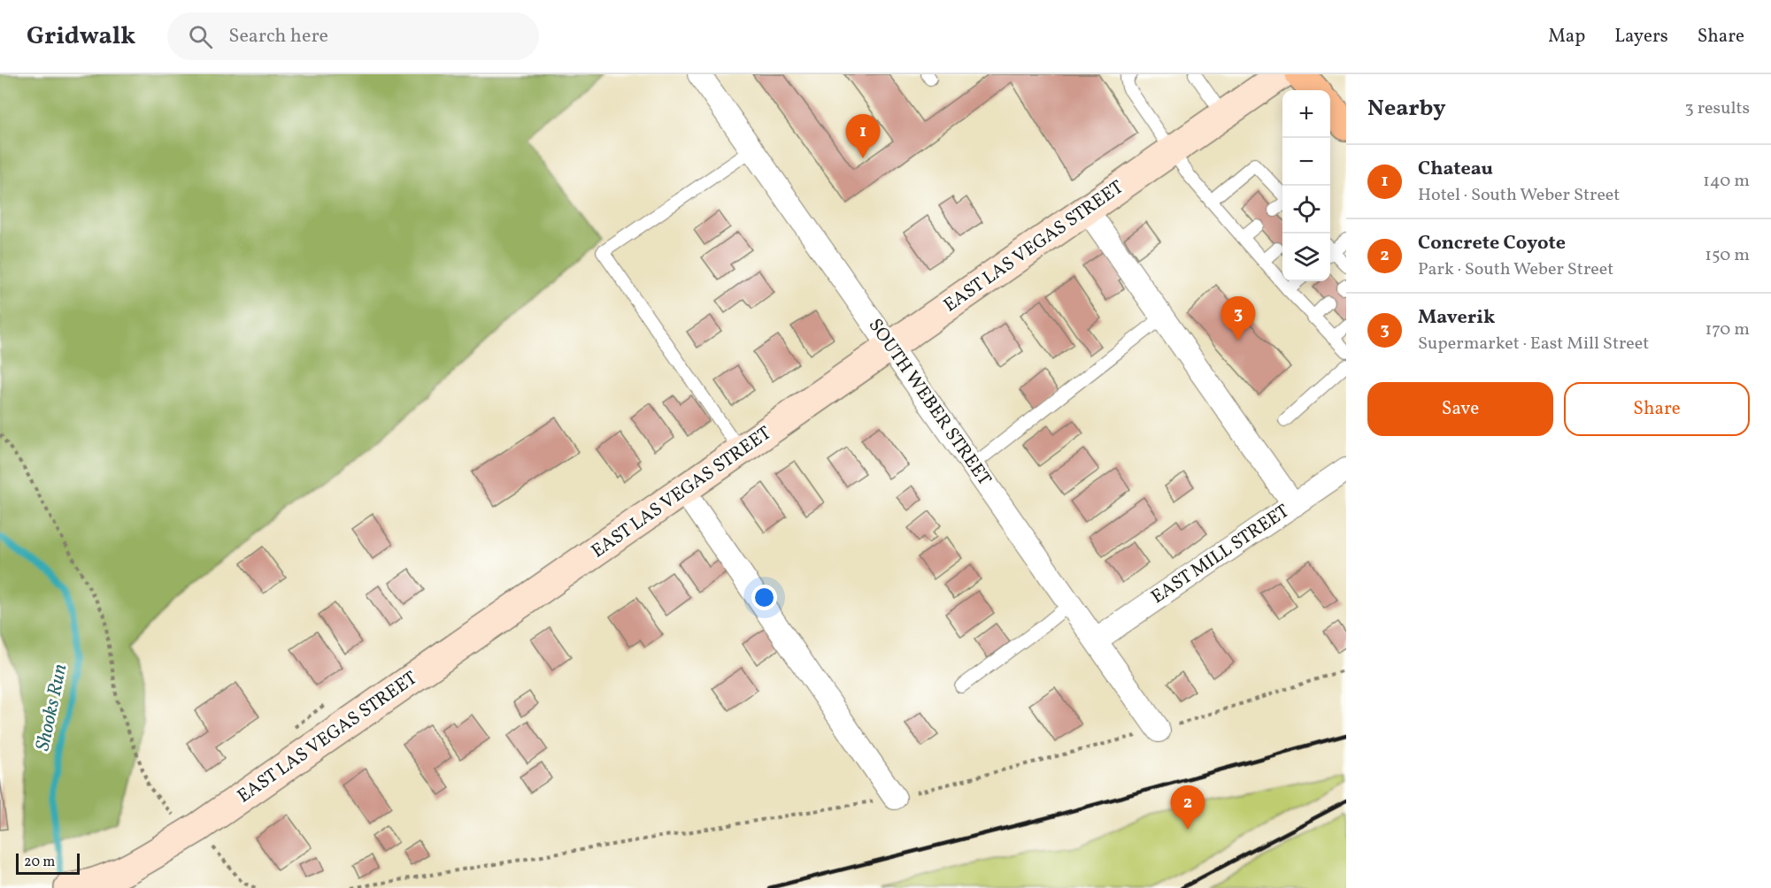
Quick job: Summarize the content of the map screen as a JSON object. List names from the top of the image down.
{
  "streets": {
    "street": ["EAST LAS VEGAS STREET", "SOUTH WEBER STREET", "EAST MILL STREET"]
  },
  "crossings": [
    ["EAST LAS VEGAS STREET", "SOUTH WEBER STREET"],
    ["SOUTH WEBER STREET", "EAST MILL STREET"]
  ],
  "water": ["Shooks Run"],
  "scale_bar": "20 m",
  "page": {
    "header": "Gridwalk",
    "search": "Search here",
    "nav": ["Map", "Layers", "Share"],
    "heading": ["Nearby", "3 results"],
    "map_buttons": ["+", "−"],
    "pins": ["1", "3", "2"],
    "list": [
      {
        "mark": "1",
        "name": "Chateau",
        "note": "Hotel · South Weber Street",
        "value": "140 m"
      },
      {
        "mark": "2",
        "name": "Concrete Coyote",
        "note": "Park · South Weber Street",
        "value": "150 m"
      },
      {
        "mark": "3",
        "name": "Maverik",
        "note": "Supermarket · East Mill Street",
        "value": "170 m"
      }
    ],
    "buttons": ["Save", "Share"],
    "scale": "20 m"
  }
}
